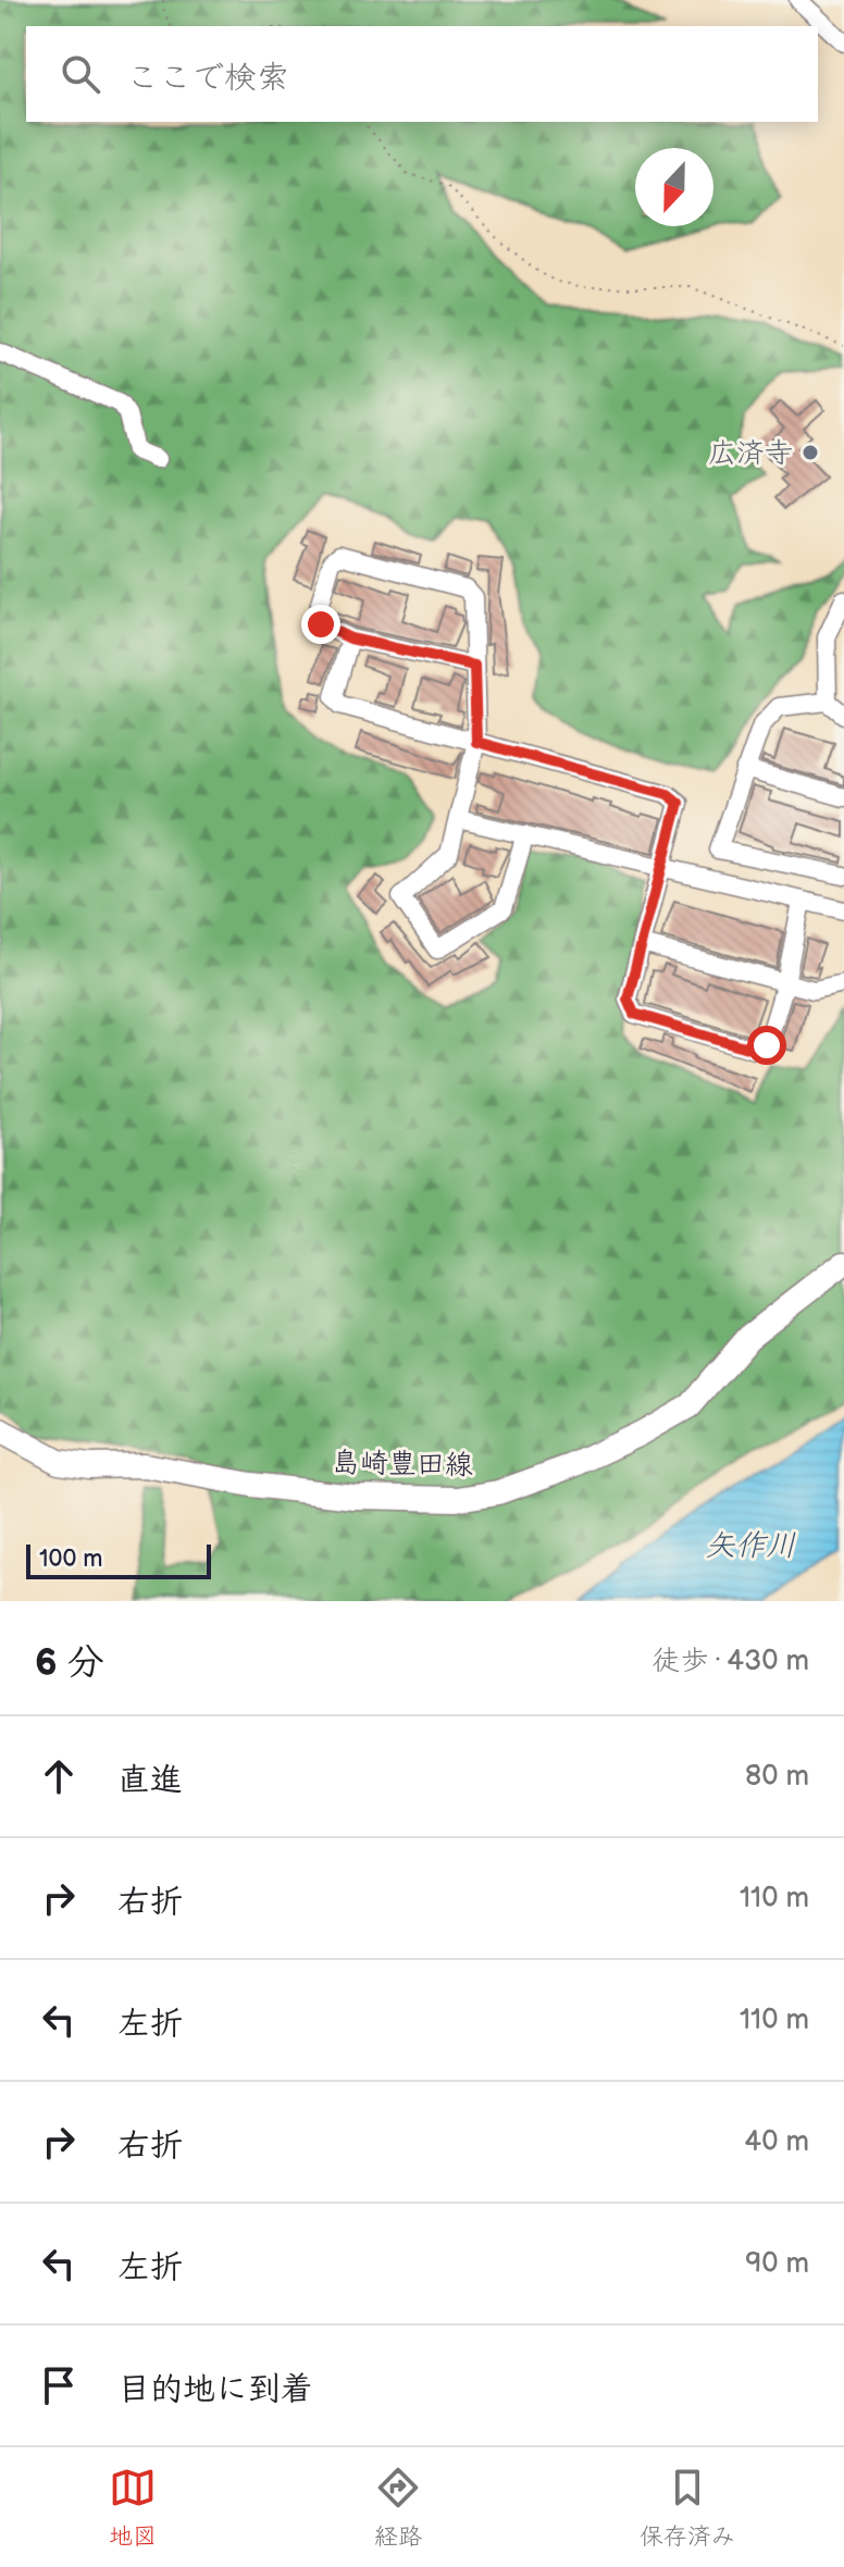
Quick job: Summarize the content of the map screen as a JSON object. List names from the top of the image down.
{
  "streets": {
    "main road": ["島崎豊田線"]
  },
  "water": ["矢作川"],
  "places": ["広済寺"],
  "scale_bar": "100 m",
  "north": "bottom",
  "page": {
    "search": "ここで検索",
    "scale": "100 m",
    "heading": ["6 分", "徒歩 · 430 m"],
    "list": [
      ["直進", "80 m"],
      ["右折", "110 m"],
      ["左折", "110 m"],
      ["右折", "40 m"],
      ["左折", "90 m"],
      "目的地に到着"
    ],
    "nav": ["地図", "経路", "保存済み"]
  }
}
